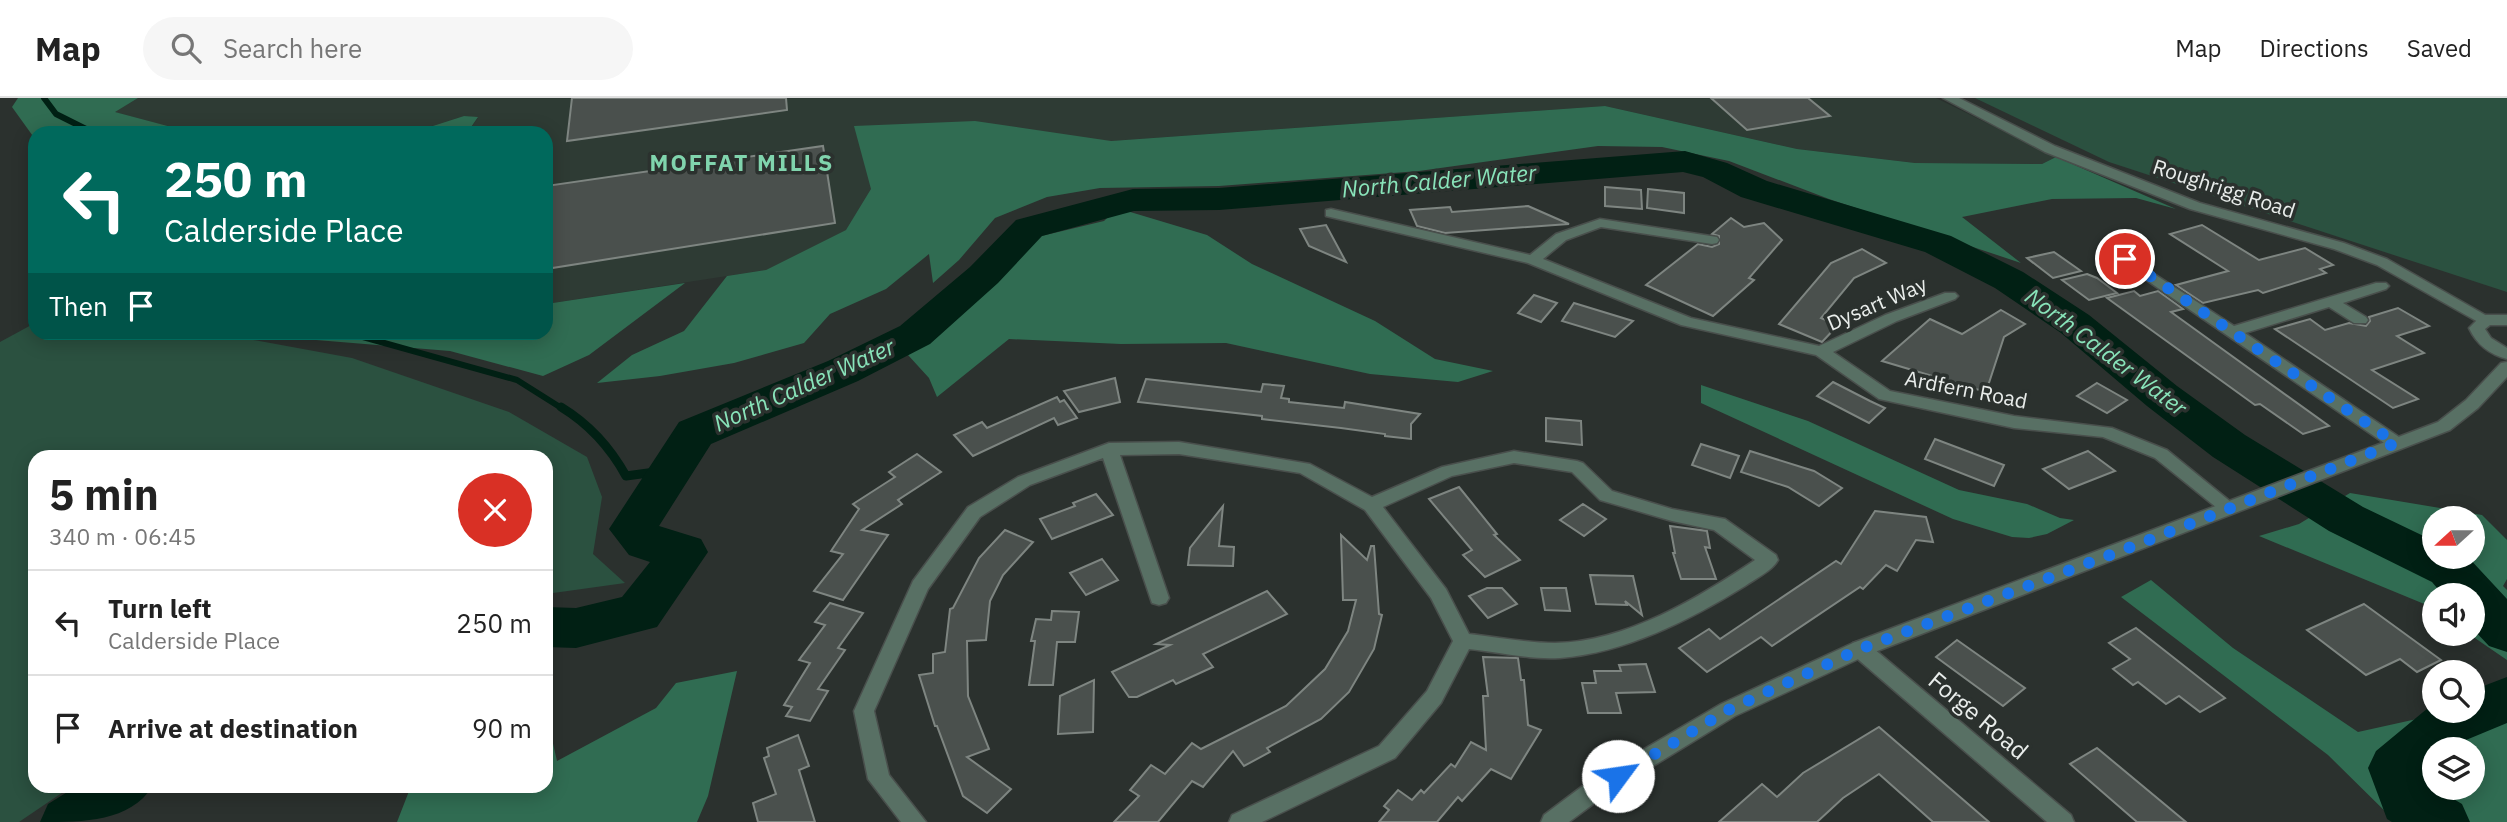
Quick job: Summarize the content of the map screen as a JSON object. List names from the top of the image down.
{
  "streets": {
    "street": [
      "Roughrigg Road",
      "Dysart Way",
      "Ardfern Road",
      "Forge Road"
    ]
  },
  "crossings": [
    ["Dysart Way", "Ardfern Road"]
  ],
  "districts": ["MOFFAT MILLS"],
  "water": ["North Calder Water"],
  "north": "left",
  "page": {
    "header": "Map",
    "search": "Search here",
    "nav": ["Map", "Directions", "Saved"],
    "turn": ["250 m", "Calderside Place"],
    "then": "Then",
    "heading": ["5 min", "340 m · 06:45"],
    "list": [
      {
        "name": "Turn left",
        "note": "Calderside Place",
        "value": "250 m"
      },
      {
        "name": "Arrive at destination",
        "value": "90 m"
      }
    ]
  }
}
